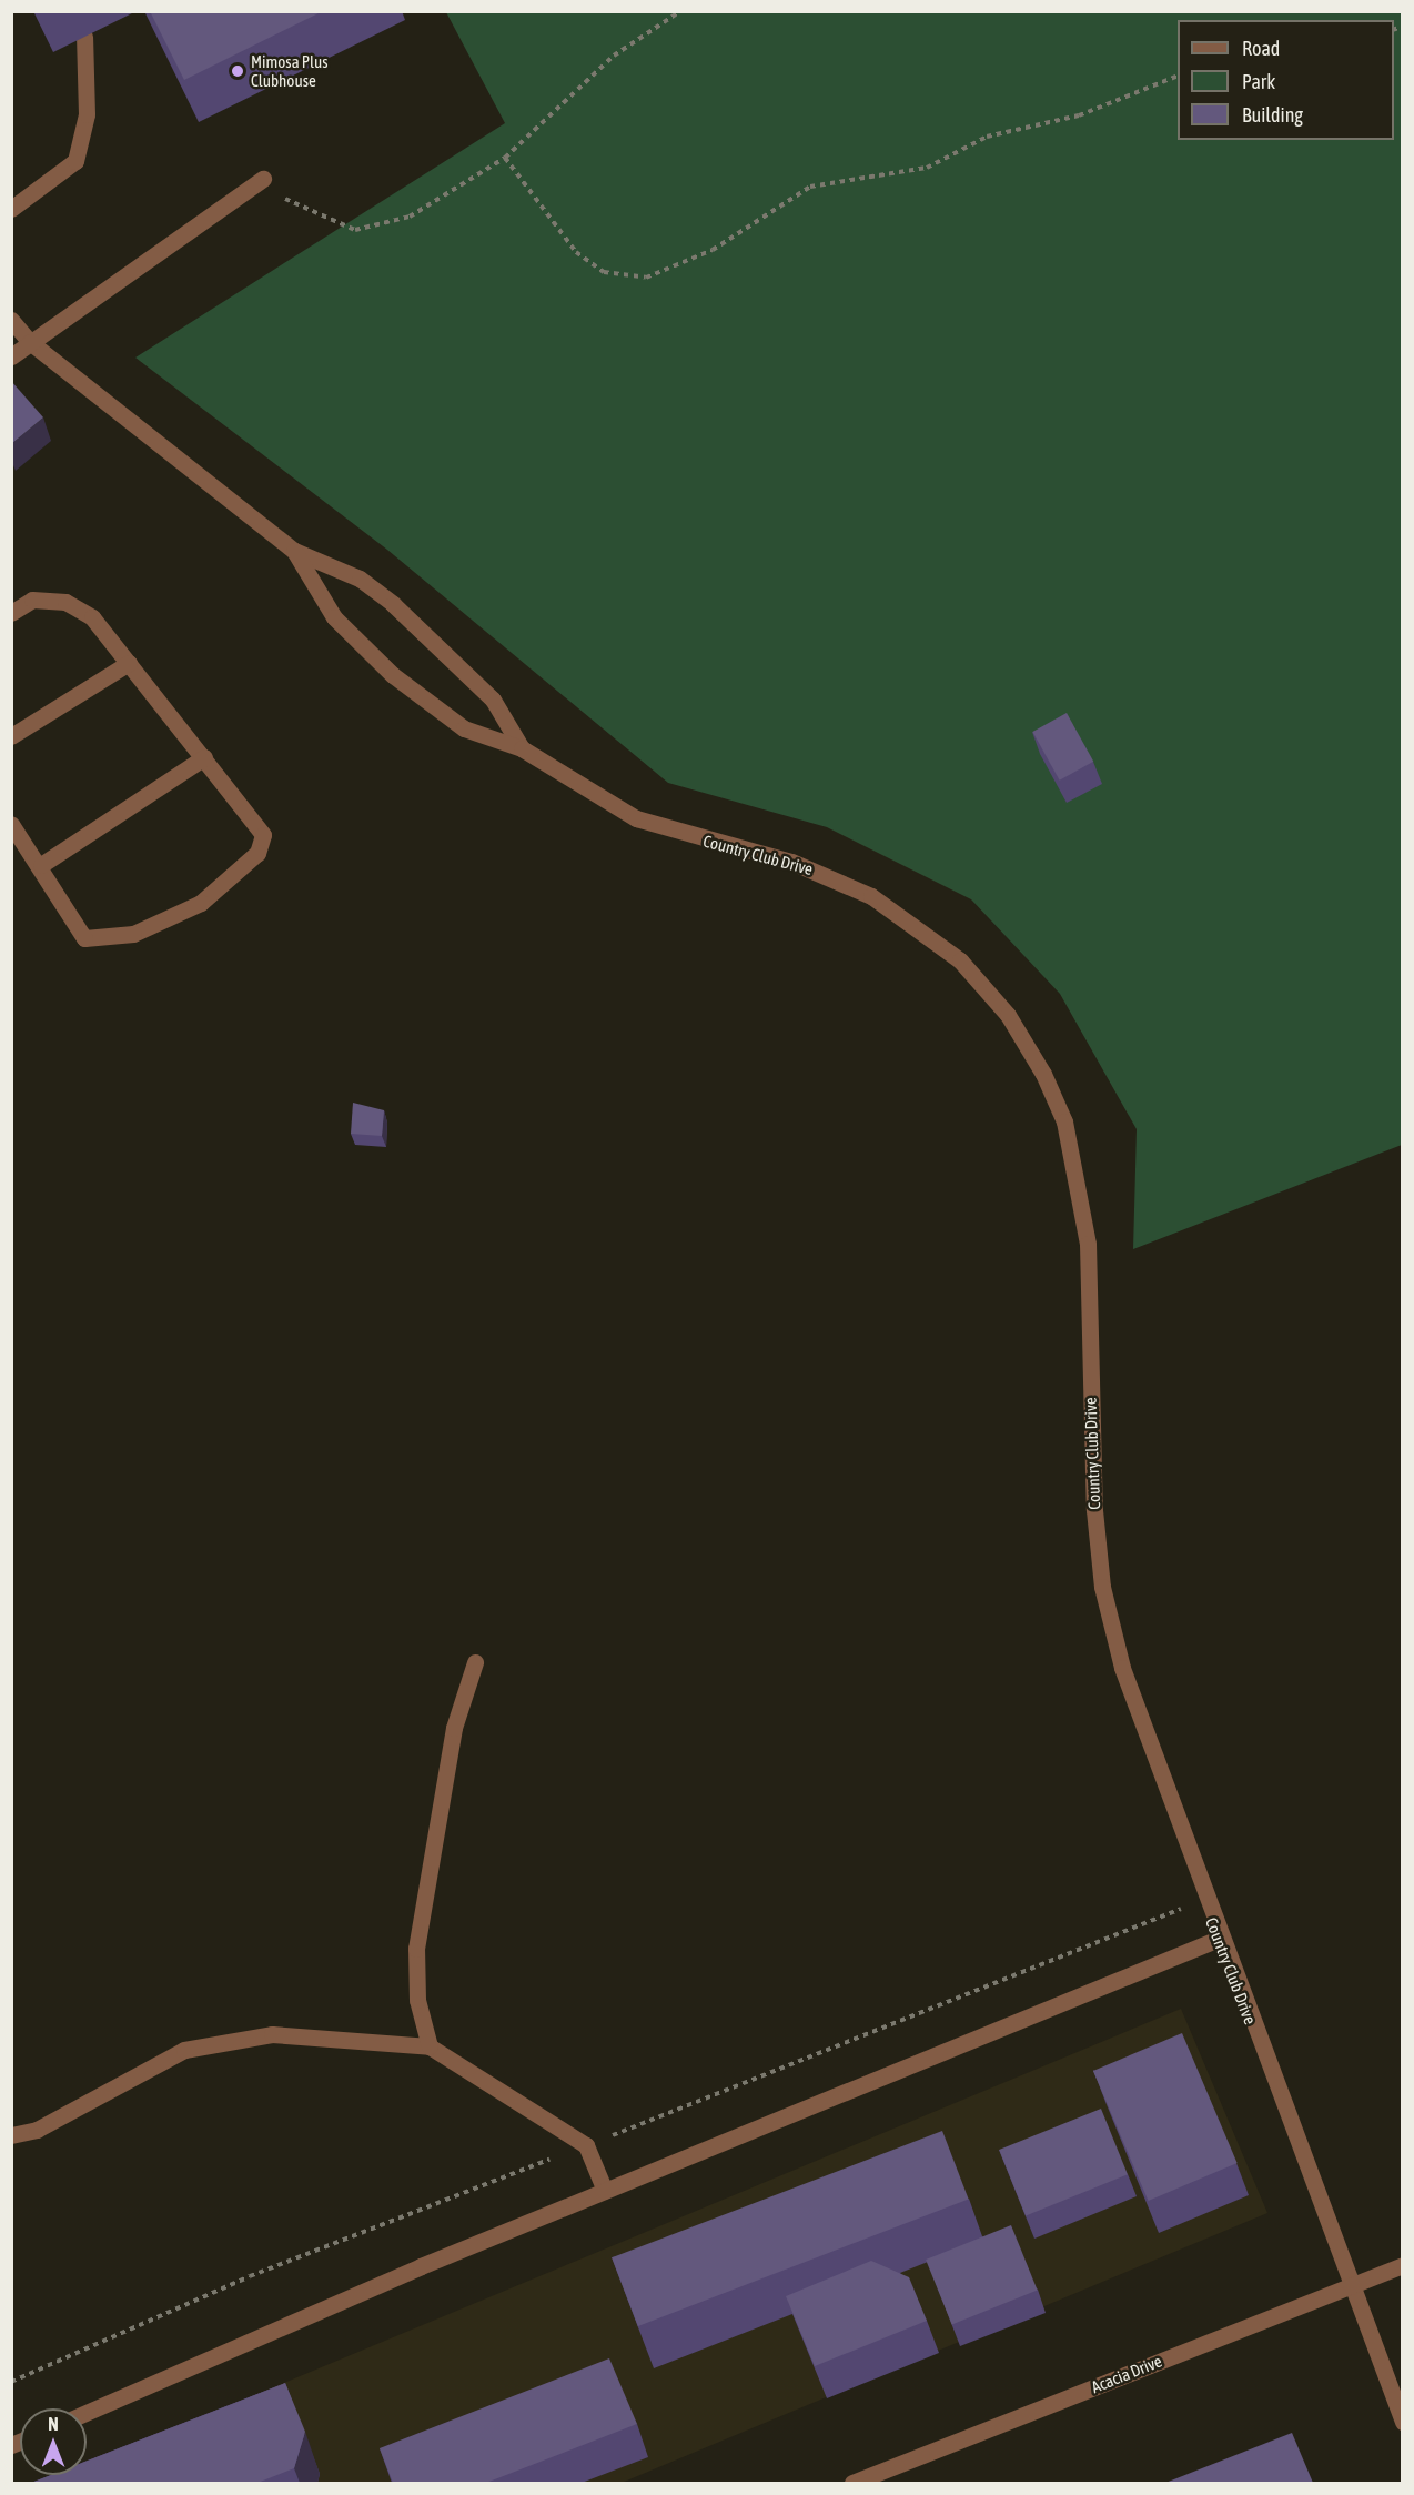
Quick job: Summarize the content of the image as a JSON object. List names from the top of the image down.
{
  "streets": {
    "street": ["Country Club Drive", "Acacia Drive"]
  },
  "crossings": [
    ["Country Club Drive", "Acacia Drive"]
  ],
  "places": ["Mimosa Plus Clubhouse"],
  "legend": ["Road", "Park", "Building"],
  "north": "top"
}
